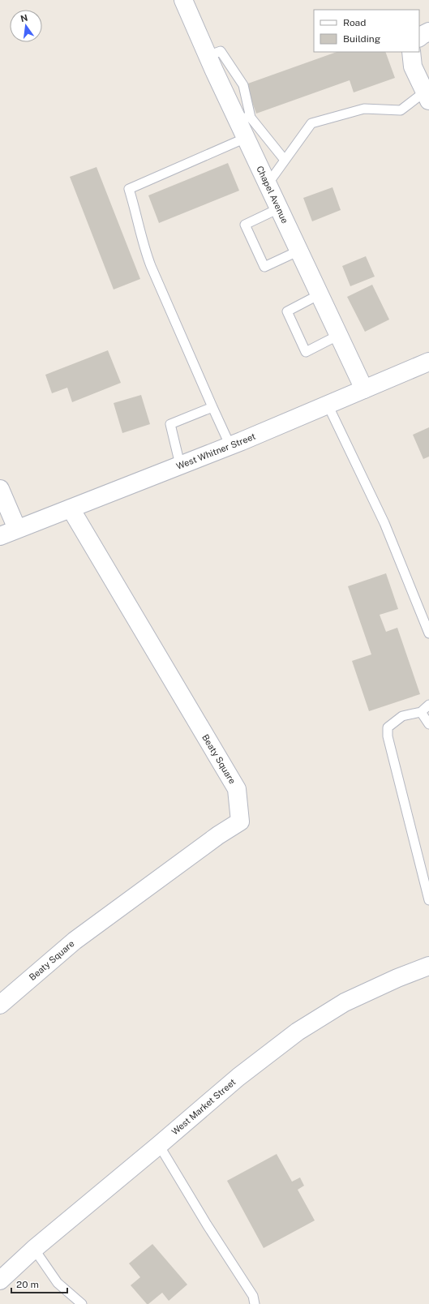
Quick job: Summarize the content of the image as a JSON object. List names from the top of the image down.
{
  "streets": {
    "street": [
      "Chapel Avenue",
      "West Whitner Street",
      "Beaty Square",
      "West Market Street"
    ]
  },
  "crossings": [
    ["Chapel Avenue", "West Whitner Street"],
    ["West Whitner Street", "Beaty Square"]
  ],
  "legend": ["Road", "Building"],
  "scale_bar": "20 m",
  "north": "top"
}
